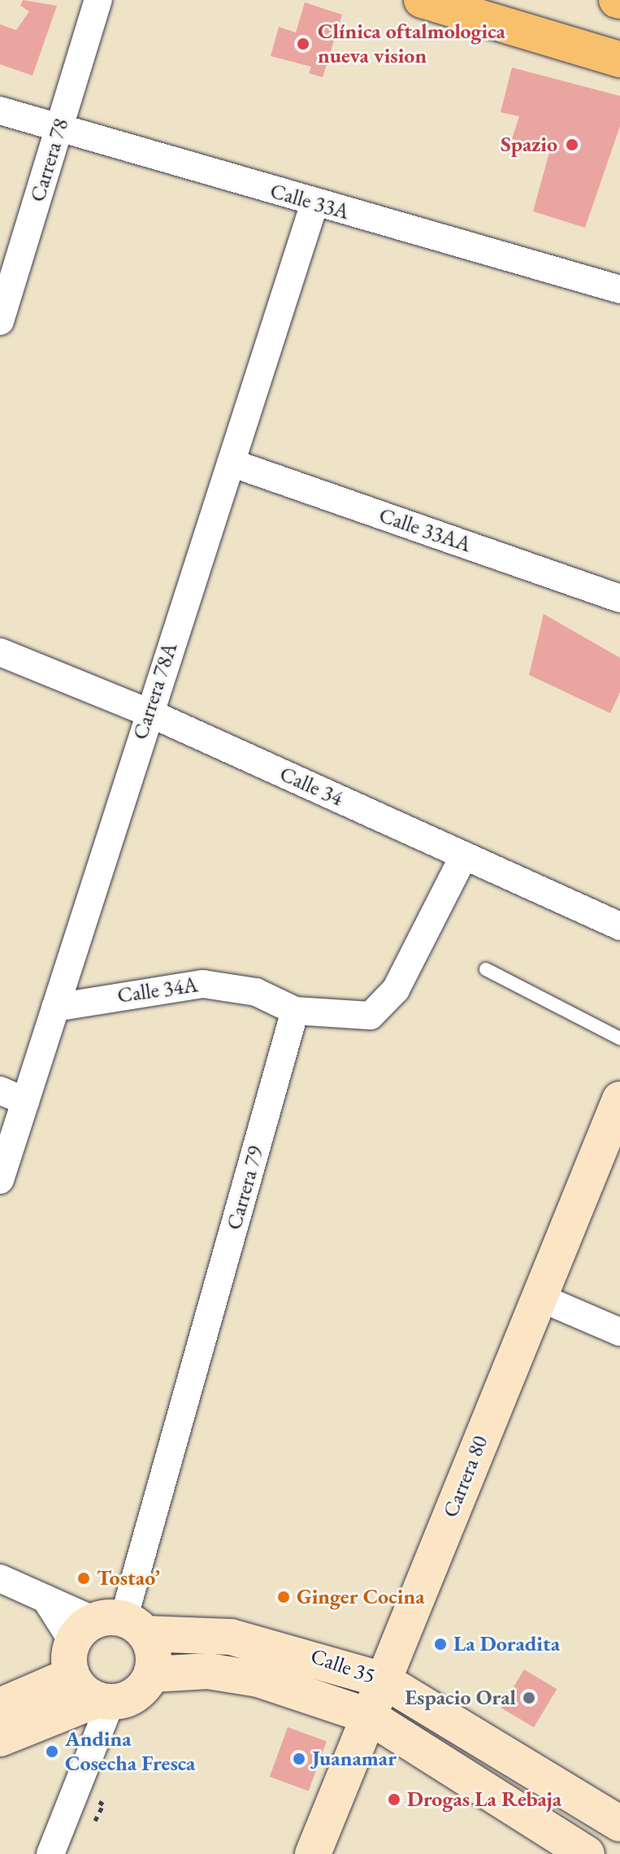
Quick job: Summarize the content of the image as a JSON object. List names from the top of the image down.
{
  "streets": {
    "street": [
      "Carrera 78",
      "Calle 33A",
      "Calle 33AA",
      "Carrera 78A",
      "Calle 34",
      "Calle 34A",
      "Carrera 79",
      "Carrera 80",
      "Calle 35"
    ]
  },
  "crossings": [
    ["Carrera 78", "Calle 33A"],
    ["Calle 33A", "Carrera 78A"],
    ["Calle 33AA", "Carrera 78A"],
    ["Carrera 78A", "Calle 34"],
    ["Carrera 78A", "Calle 34A"],
    ["Calle 34A", "Carrera 79"],
    ["Carrera 79", "Calle 35"],
    ["Carrera 80", "Calle 35"]
  ],
  "places": [
    "Clínica oftalmologica nueva vision",
    "Spazio",
    "Tostao’",
    "Ginger Cocina",
    "La Doradita",
    "Espacio Oral",
    "Andina Cosecha Fresca",
    "Juanamar",
    "Drogas La Rebaja"
  ]
}
